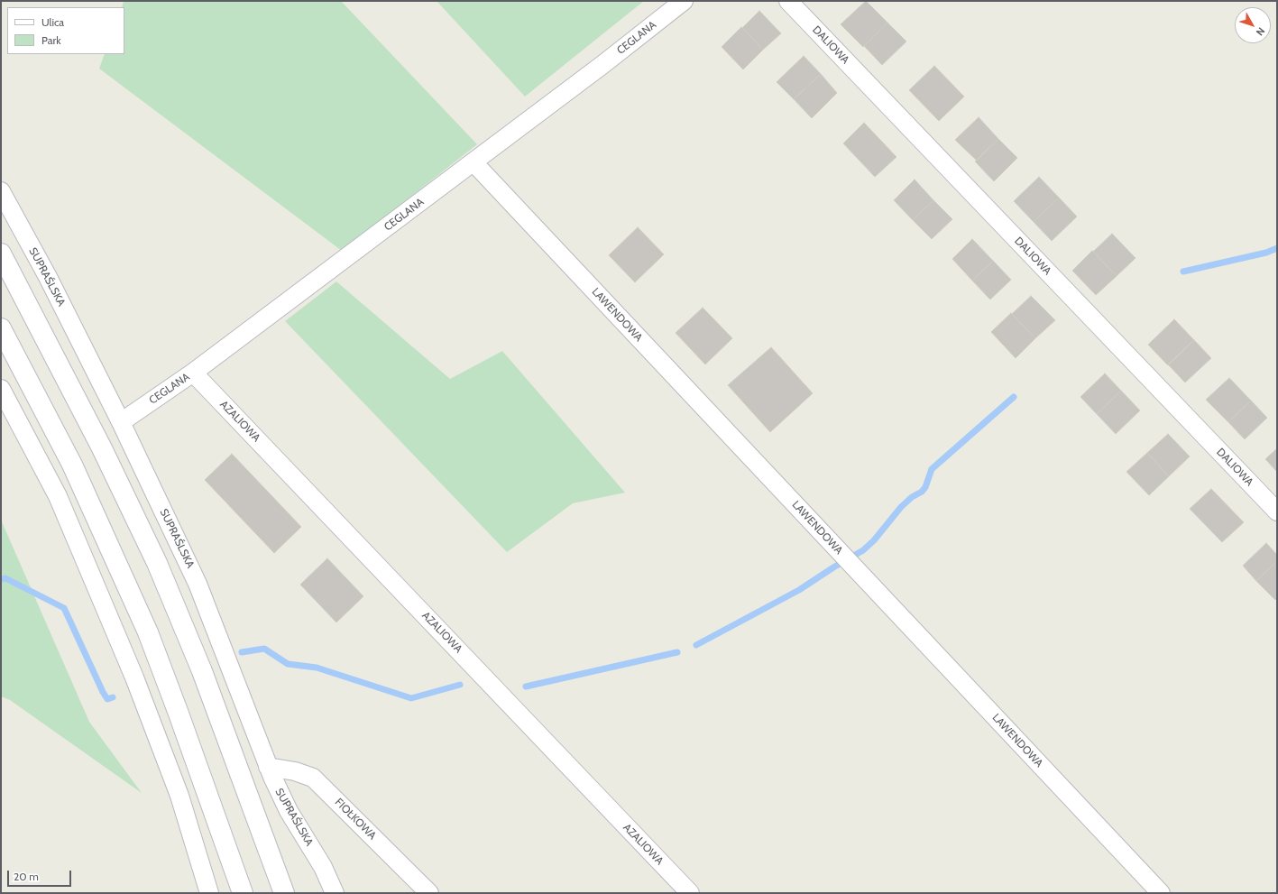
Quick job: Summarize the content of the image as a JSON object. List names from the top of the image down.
{
  "streets": {
    "street": [
      "CEGLANA",
      "DALIOWA",
      "SUPRAŚLSKA",
      "LAWENDOWA",
      "AZALIOWA",
      "FIOŁKOWA"
    ]
  },
  "crossings": [
    ["CEGLANA", "SUPRAŚLSKA"],
    ["CEGLANA", "LAWENDOWA"],
    ["CEGLANA", "AZALIOWA"],
    ["SUPRAŚLSKA", "FIOŁKOWA"]
  ],
  "legend": ["Ulica", "Park"],
  "scale_bar": "20 m",
  "north": "bottom right"
}
